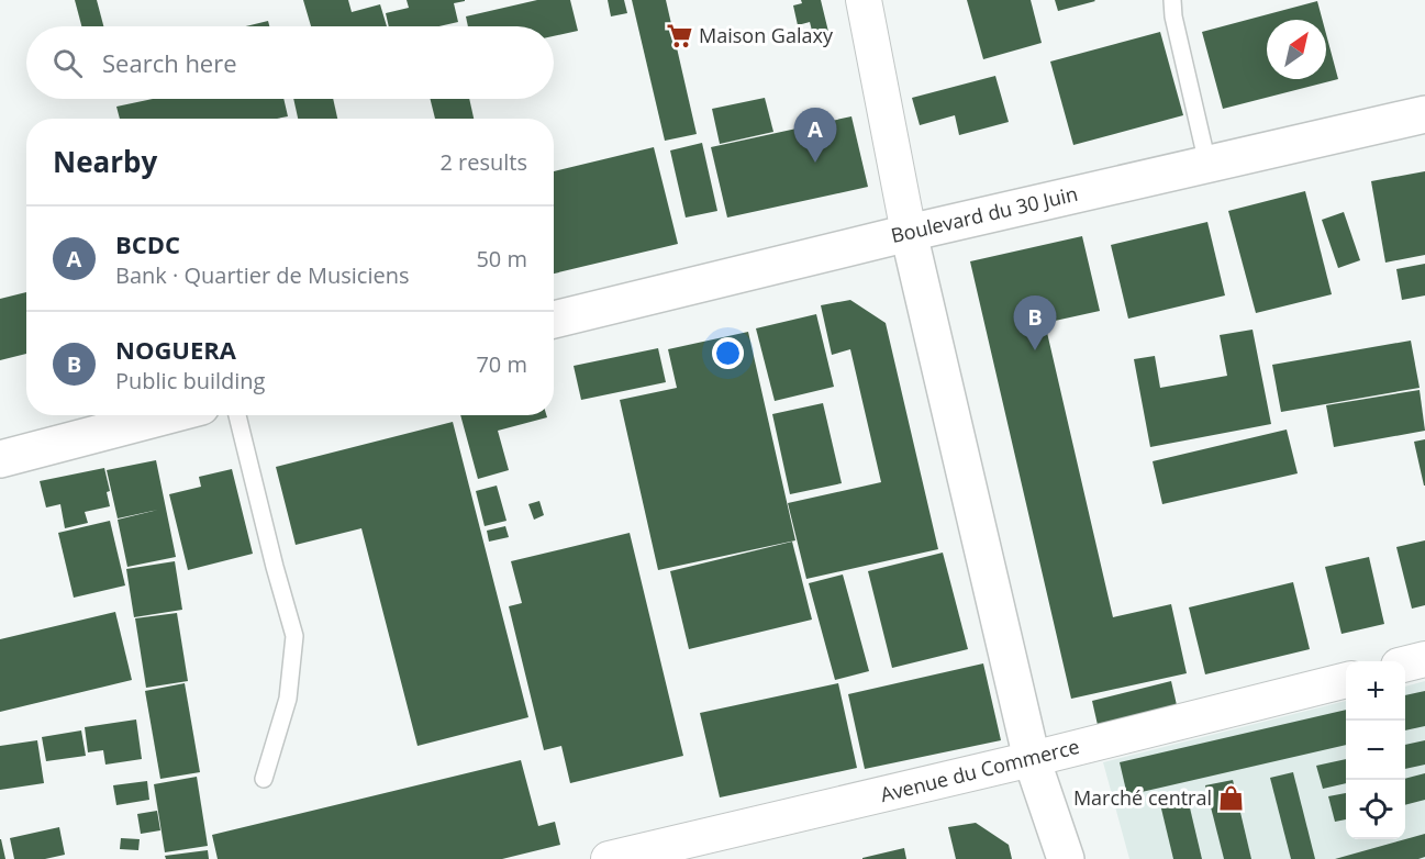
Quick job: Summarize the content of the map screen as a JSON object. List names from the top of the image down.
{
  "streets": {
    "street": ["Boulevard du 30 Juin", "Avenue du Commerce"]
  },
  "places": {
    "supermarket": ["Maison Galaxy"],
    "shop": ["Marché central"]
  },
  "north": "top right",
  "page": {
    "search": "Search here",
    "pins": ["A", "B"],
    "heading": ["Nearby", "2 results"],
    "list": [
      {
        "mark": "A",
        "name": "BCDC",
        "note": "Bank · Quartier de Musiciens",
        "value": "50 m"
      },
      {
        "mark": "B",
        "name": "NOGUERA",
        "note": "Public building",
        "value": "70 m"
      }
    ],
    "map_buttons": ["+", "−"]
  }
}
